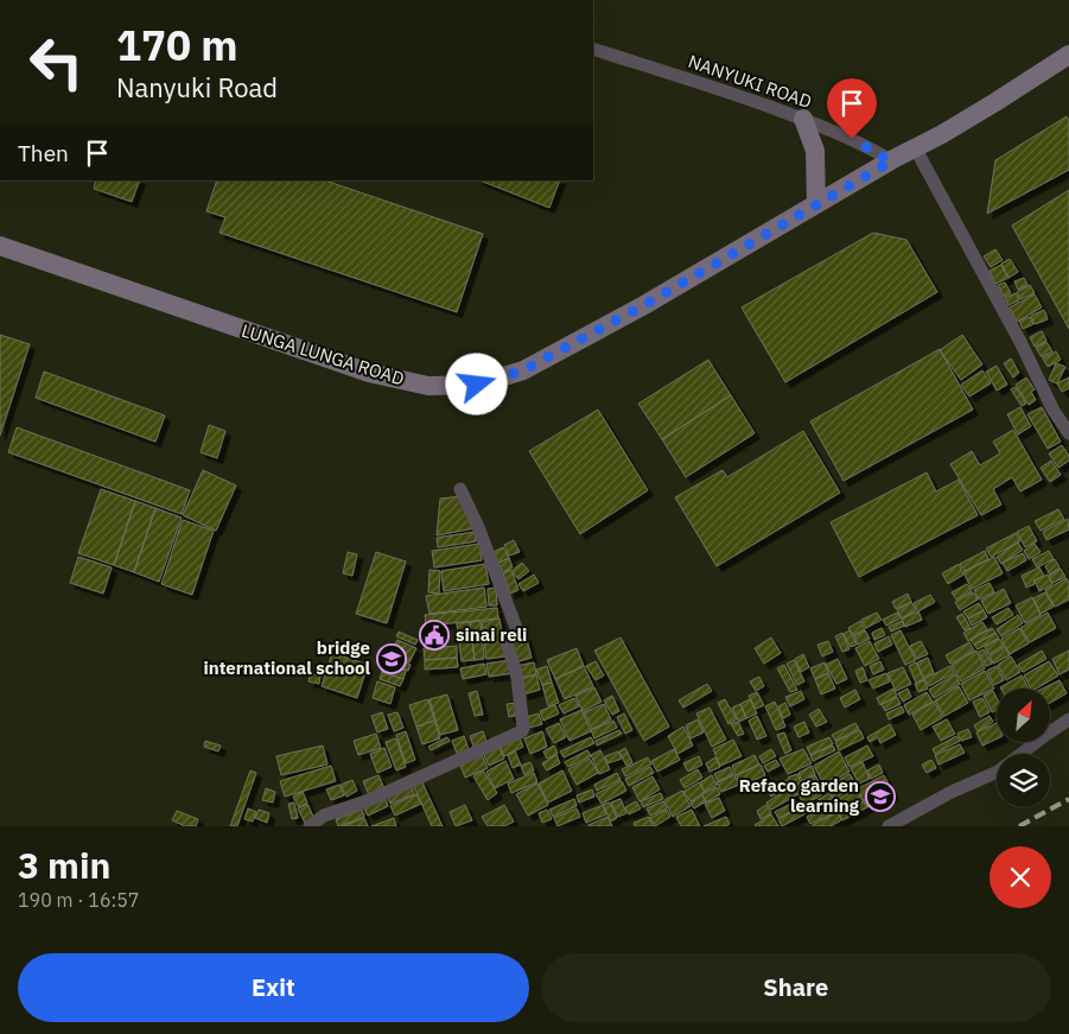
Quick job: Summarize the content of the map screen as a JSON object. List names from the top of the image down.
{
  "streets": {
    "main road": ["LUNGA LUNGA ROAD"],
    "street": ["NANYUKI ROAD"]
  },
  "crossings": [
    ["NANYUKI ROAD", "LUNGA LUNGA ROAD"]
  ],
  "places": {
    "public building": ["sinai reli"],
    "school or university": ["bridge international school", "Refaco garden learning"]
  },
  "north": "top right",
  "page": {
    "turn": ["170 m", "Nanyuki Road"],
    "then": "Then",
    "heading": ["3 min", "190 m · 16:57"],
    "buttons": ["Exit", "Share"]
  }
}
